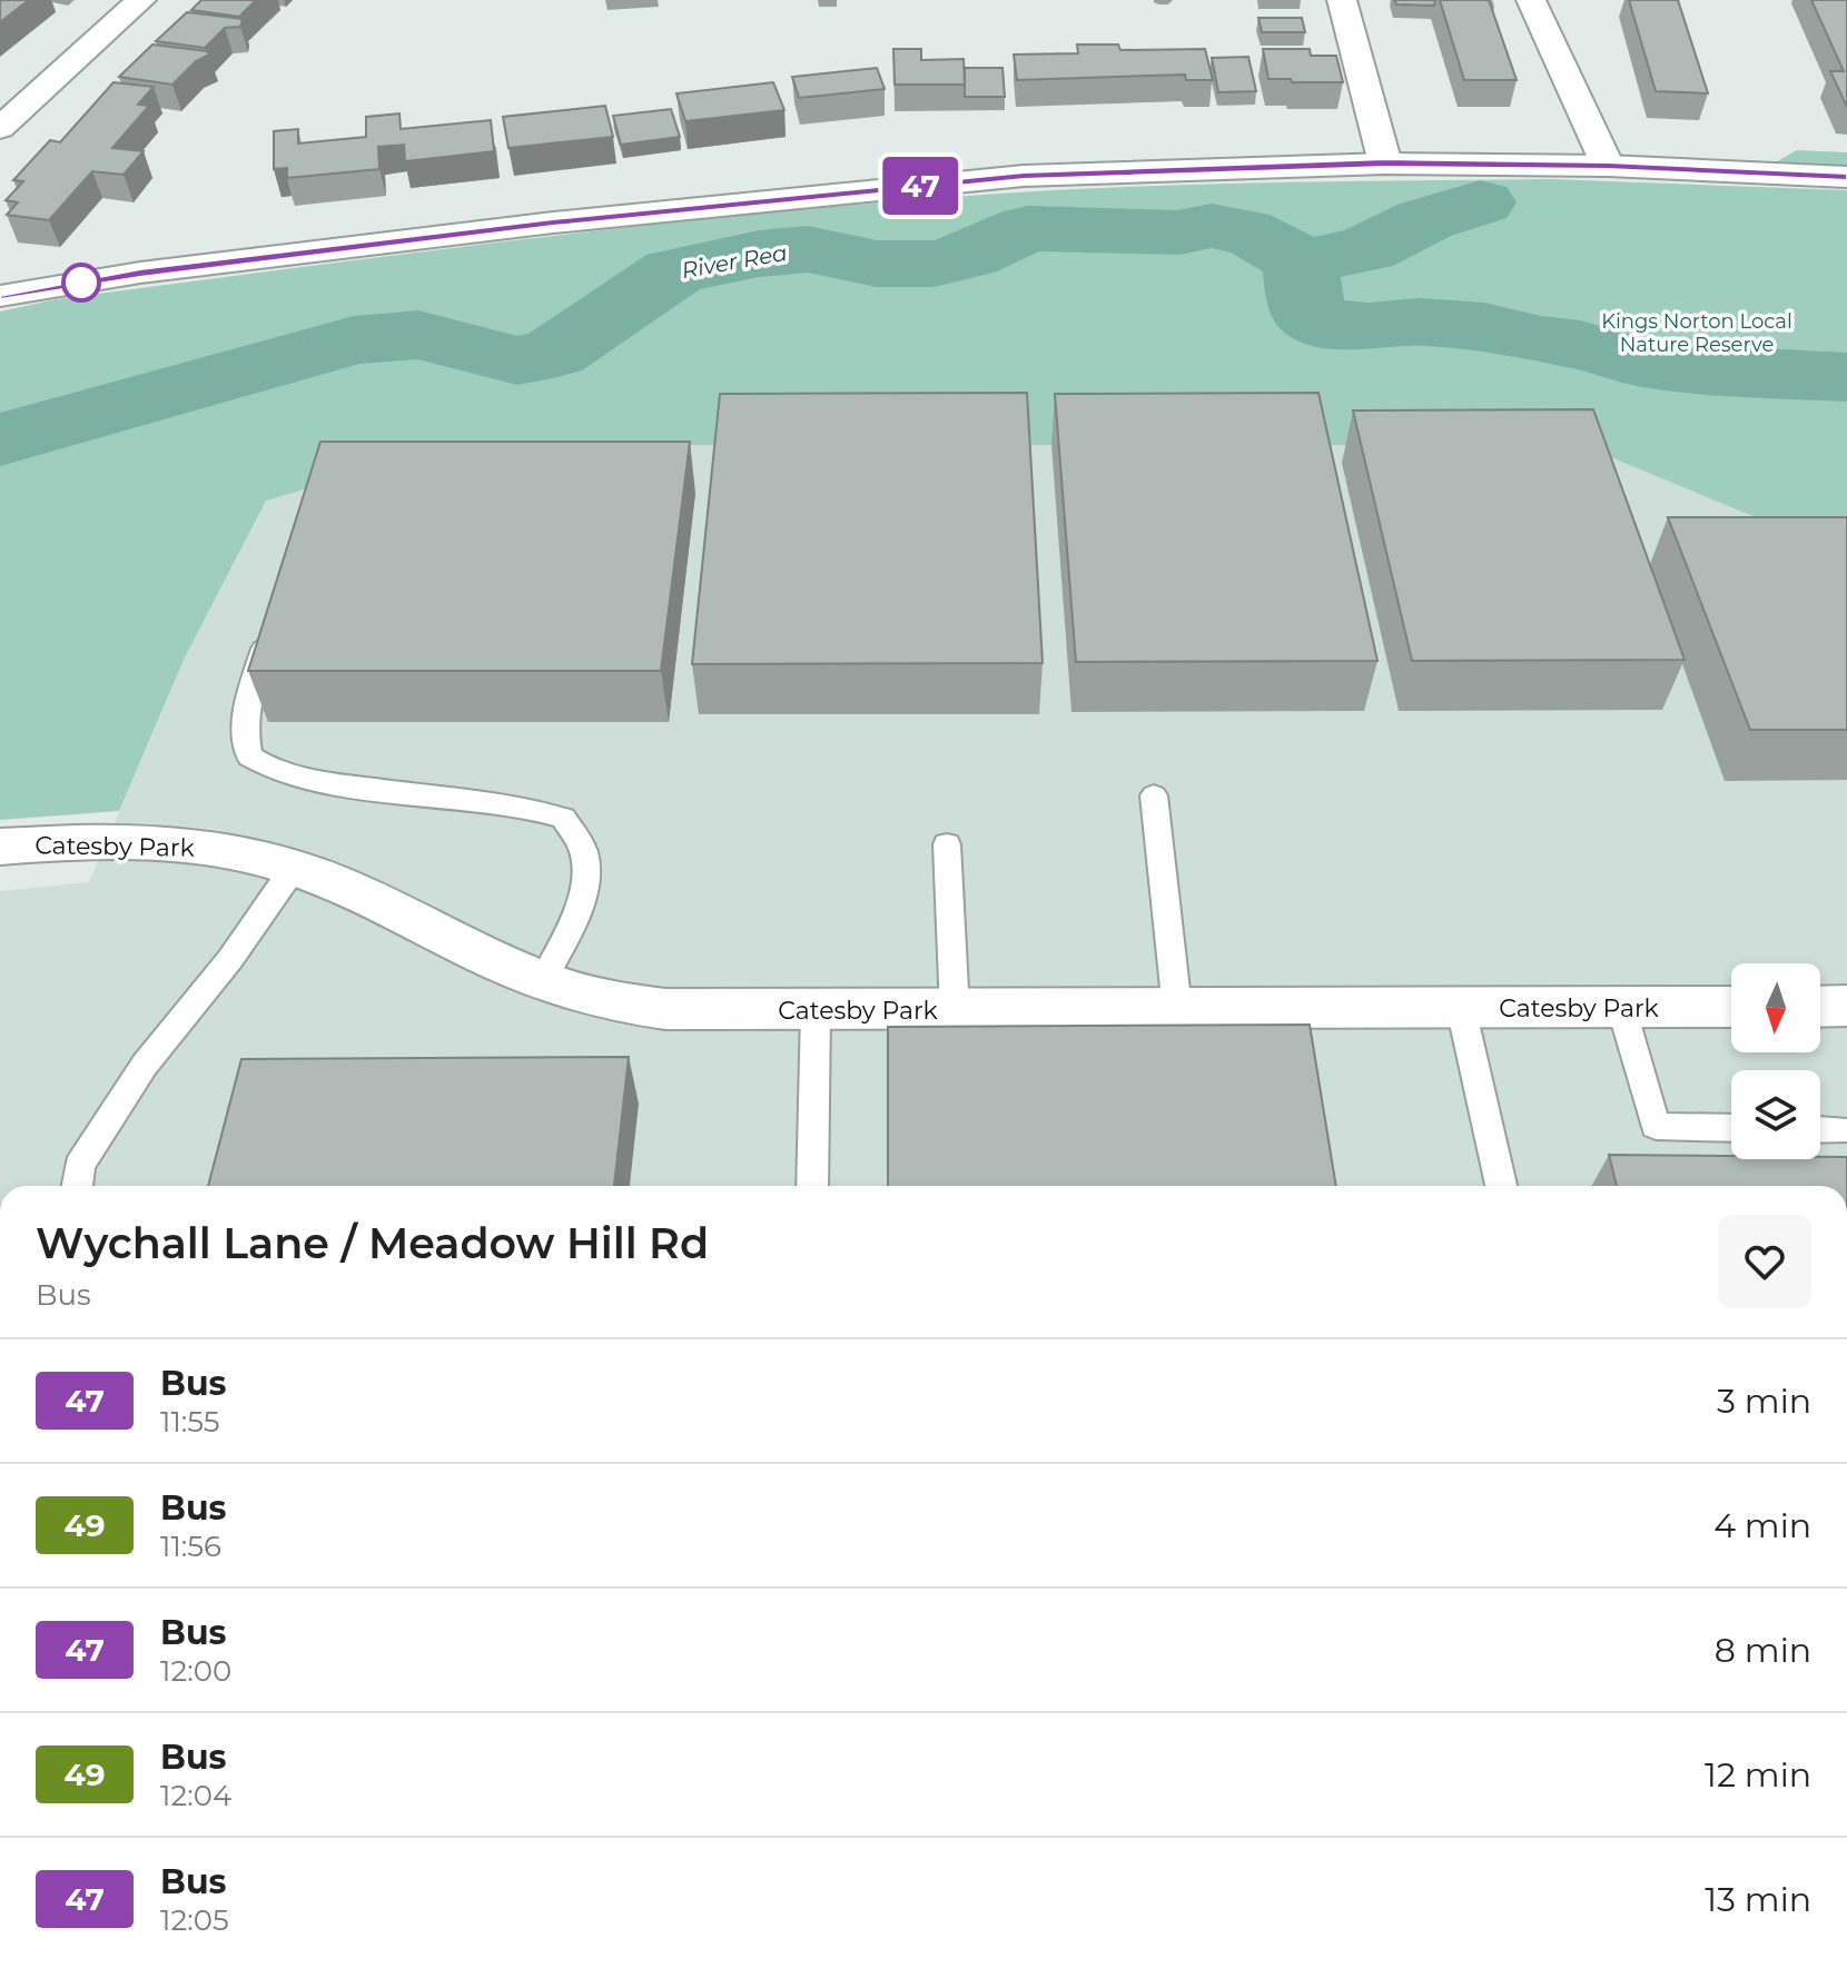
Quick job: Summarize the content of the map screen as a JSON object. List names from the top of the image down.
{
  "streets": {
    "street": ["Catesby Park"]
  },
  "water": ["River Rea"],
  "parks": ["Kings Norton Local Nature Reserve"],
  "lines": ["bus line 47"],
  "north": "bottom",
  "page": {
    "on_map": "47",
    "heading": ["Wychall Lane / Meadow Hill Rd", "Bus"],
    "list": [
      {
        "mark": "47",
        "name": "Bus",
        "note": "11:55",
        "value": "3 min"
      },
      {
        "mark": "49",
        "name": "Bus",
        "note": "11:56",
        "value": "4 min"
      },
      {
        "mark": "47",
        "name": "Bus",
        "note": "12:00",
        "value": "8 min"
      },
      {
        "mark": "49",
        "name": "Bus",
        "note": "12:04",
        "value": "12 min"
      },
      {
        "mark": "47",
        "name": "Bus",
        "note": "12:05",
        "value": "13 min"
      }
    ]
  }
}
